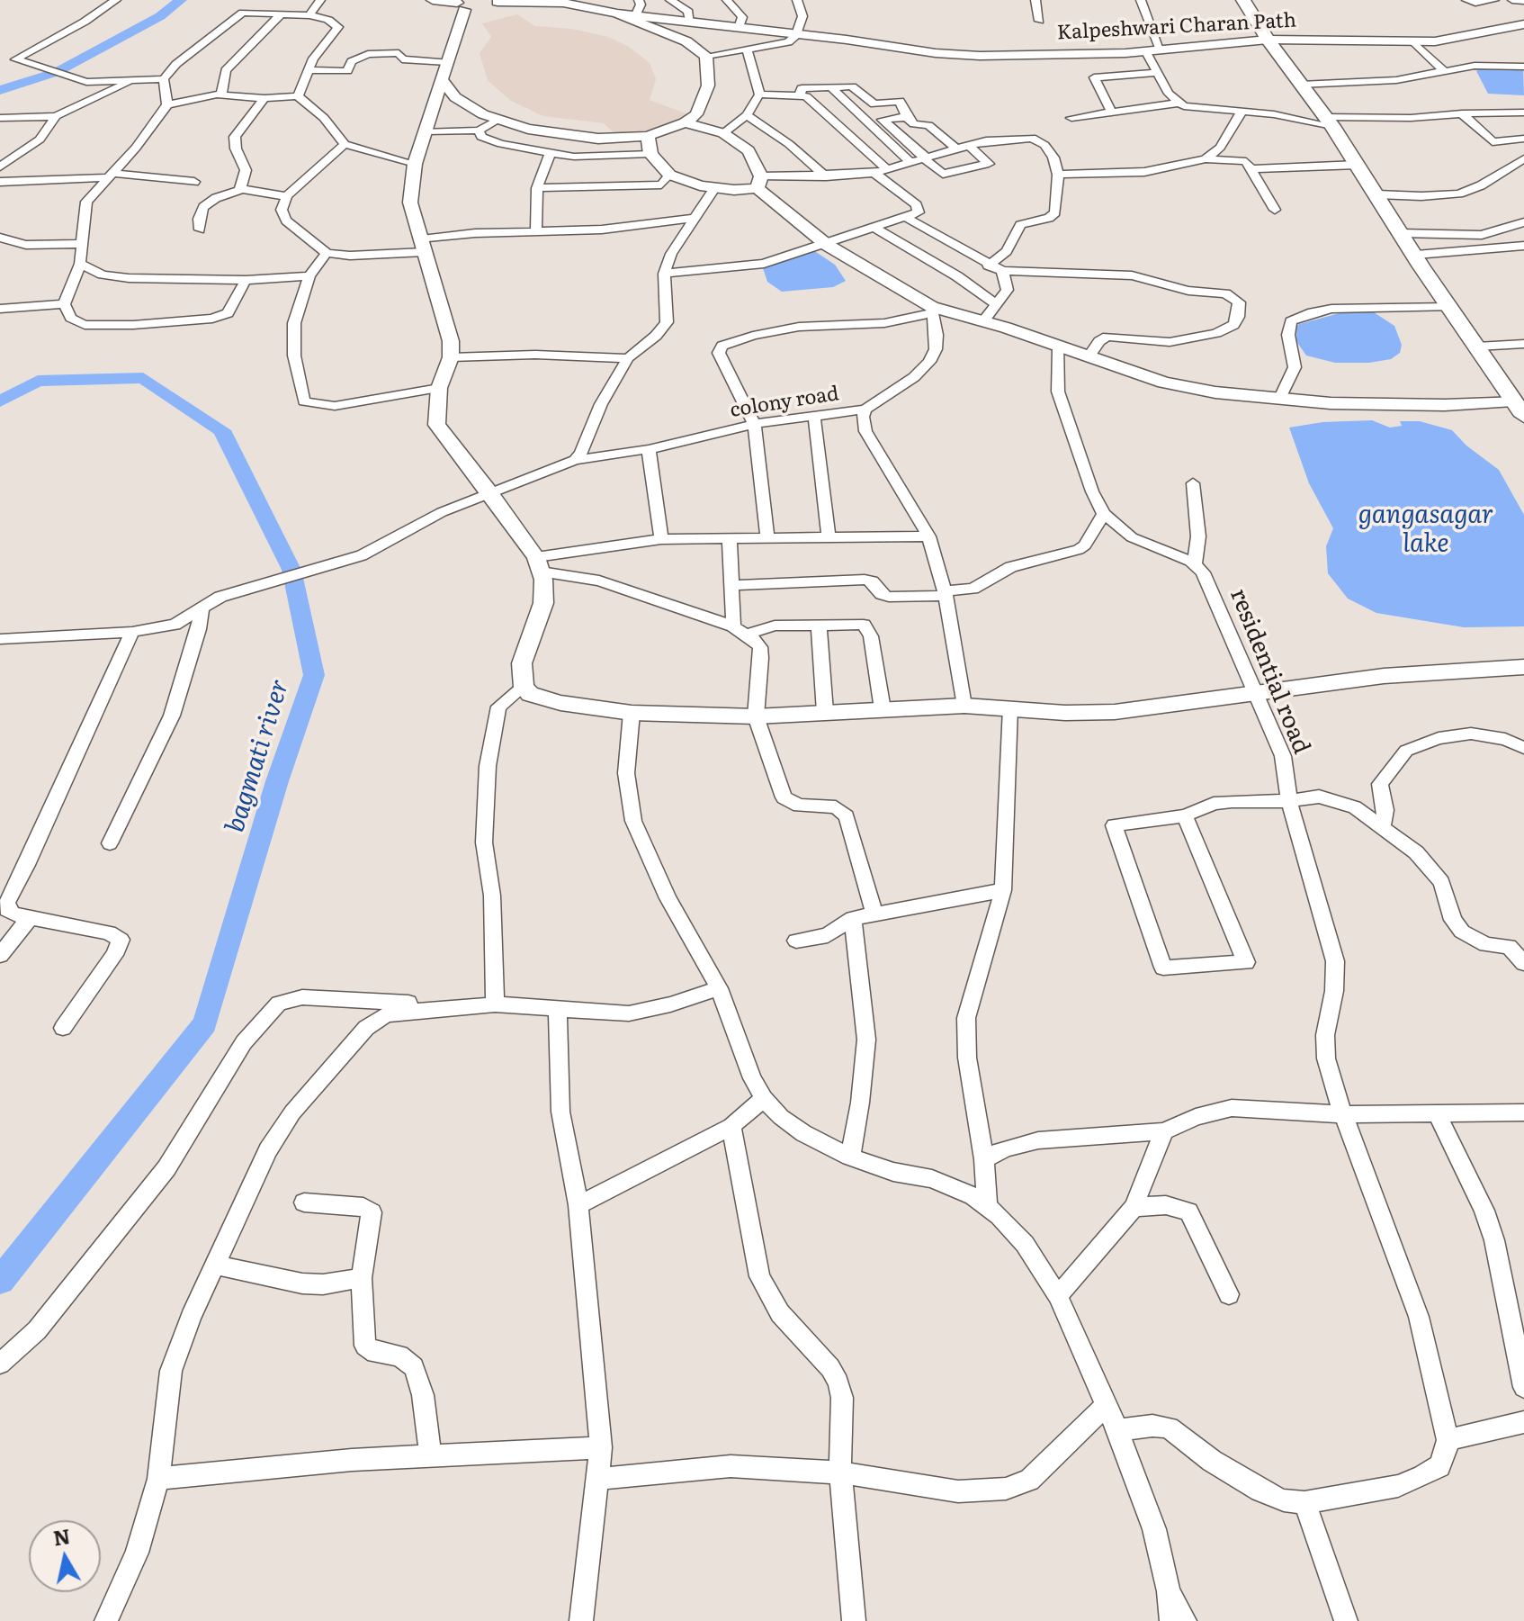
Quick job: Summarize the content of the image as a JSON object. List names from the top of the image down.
{
  "streets": {
    "street": ["Kalpeshwari Charan Path", "colony road", "residential road"]
  },
  "water": ["gangasagar lake", "bagmati river"],
  "north": "top"
}
